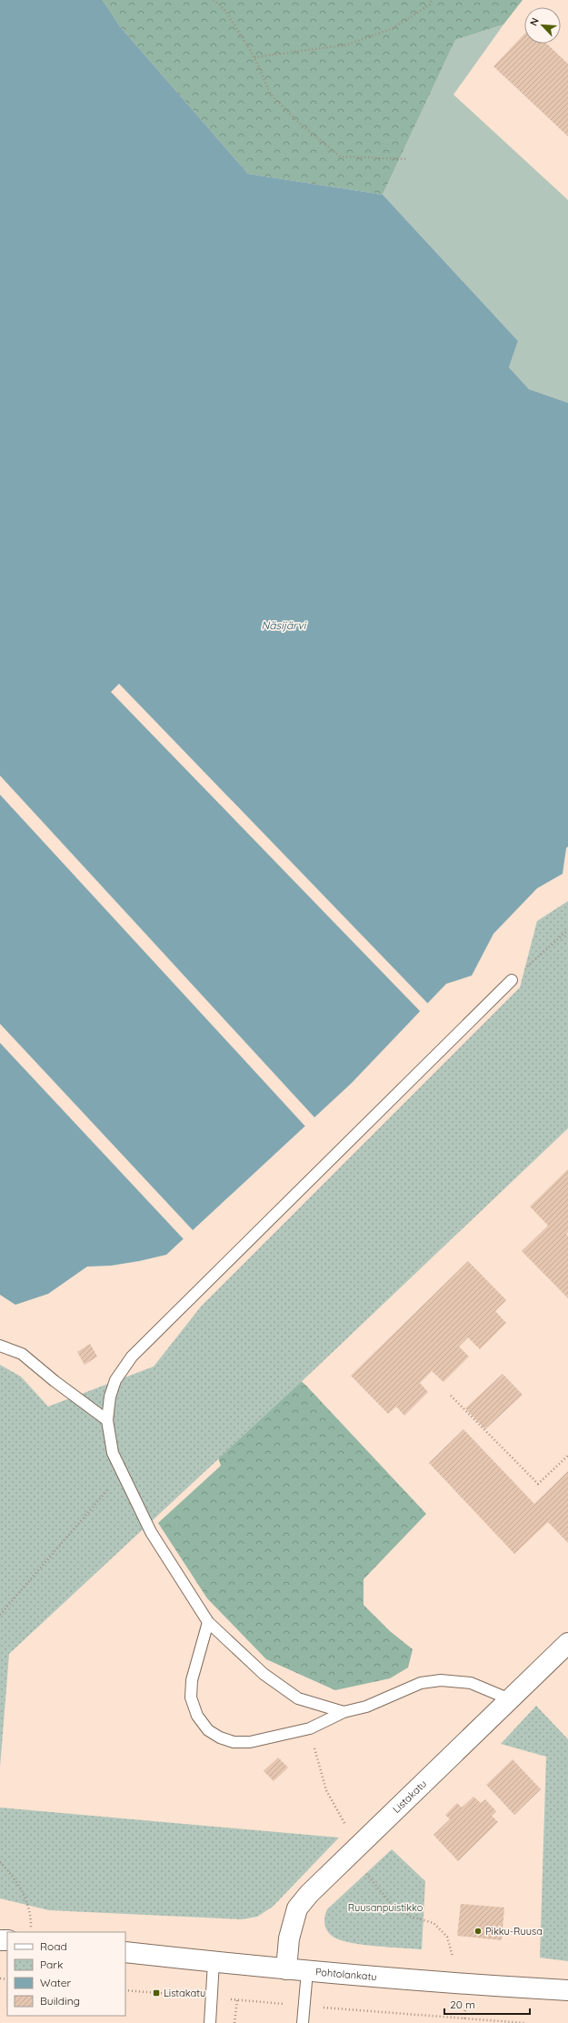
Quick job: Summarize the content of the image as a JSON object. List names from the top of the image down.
{
  "streets": {
    "main road": ["Listakatu", "Pohtolankatu"]
  },
  "crossings": [
    ["Listakatu", "Pohtolankatu"]
  ],
  "water": ["Näsijärvi"],
  "parks": ["Ruusanpuistikko"],
  "places": {
    "other": ["Pikku-Ruusa"],
    "transit": ["Listakatu"]
  },
  "legend": [
    "Road",
    "Park",
    "Water",
    "Building"
  ],
  "scale_bar": "20 m",
  "north": "top left"
}
